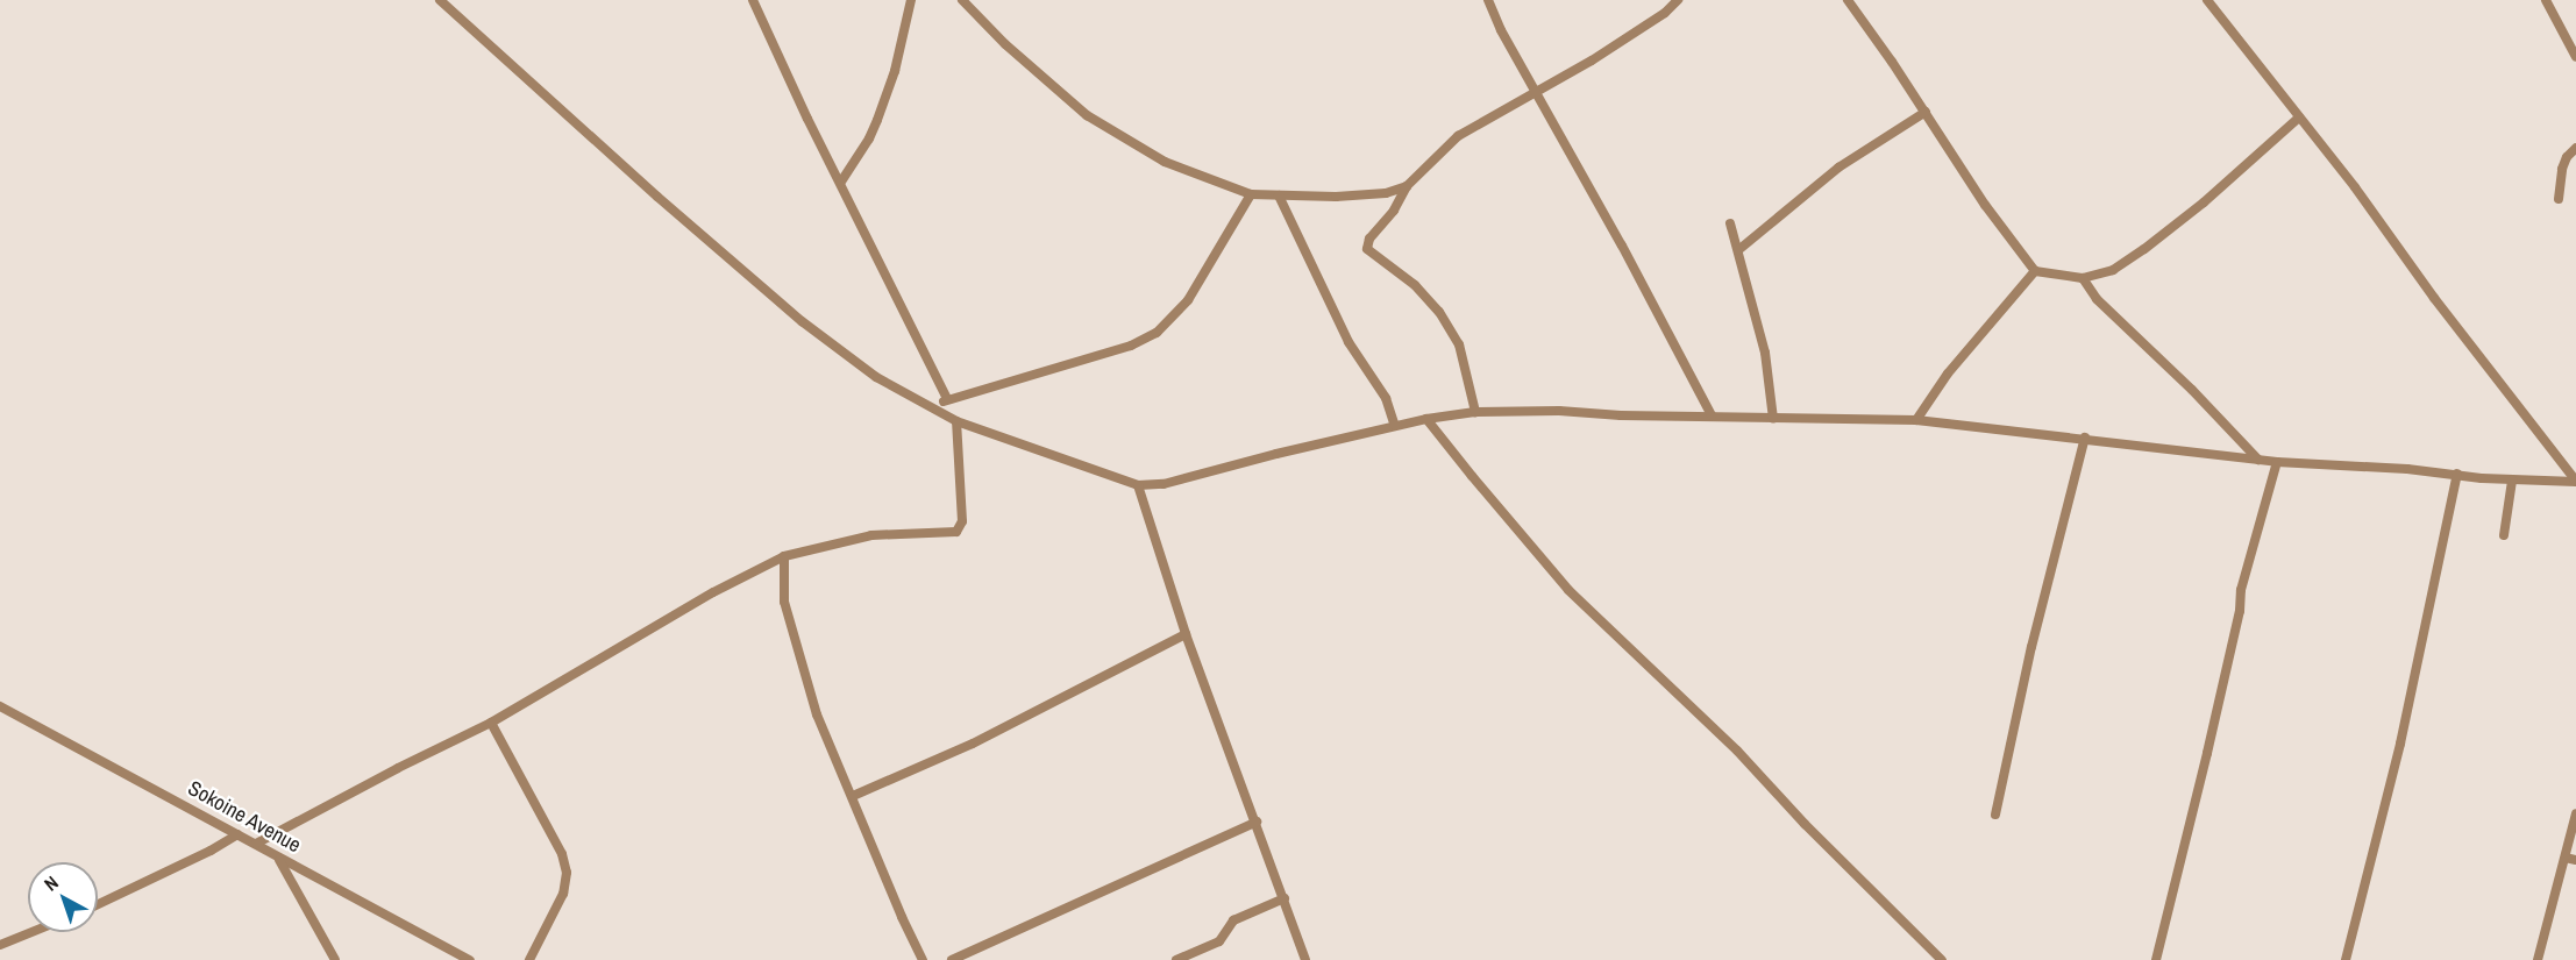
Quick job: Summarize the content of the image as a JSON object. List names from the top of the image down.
{
  "streets": {
    "street": ["Sokoine Avenue"]
  },
  "north": "top left"
}
